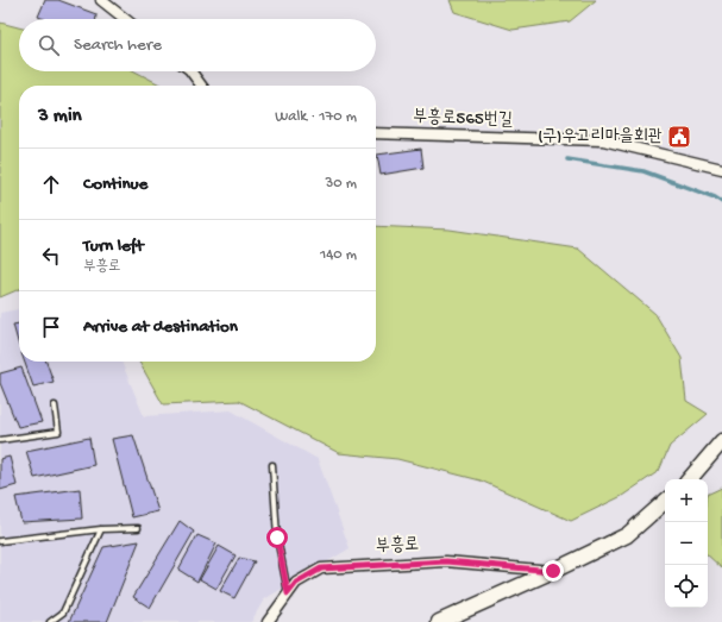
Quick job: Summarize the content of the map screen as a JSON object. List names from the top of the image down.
{
  "streets": {
    "street": ["부흥로565번길", "부흥로"]
  },
  "places": {
    "public building": ["(구)우고리마을회관"]
  },
  "page": {
    "search": "Search here",
    "heading": ["3 min", "Walk · 170 m"],
    "list": [
      ["Continue", "30 m"],
      ["Turn left", "부흥로", "140 m"],
      "Arrive at destination"
    ],
    "map_buttons": ["+", "−"]
  }
}
